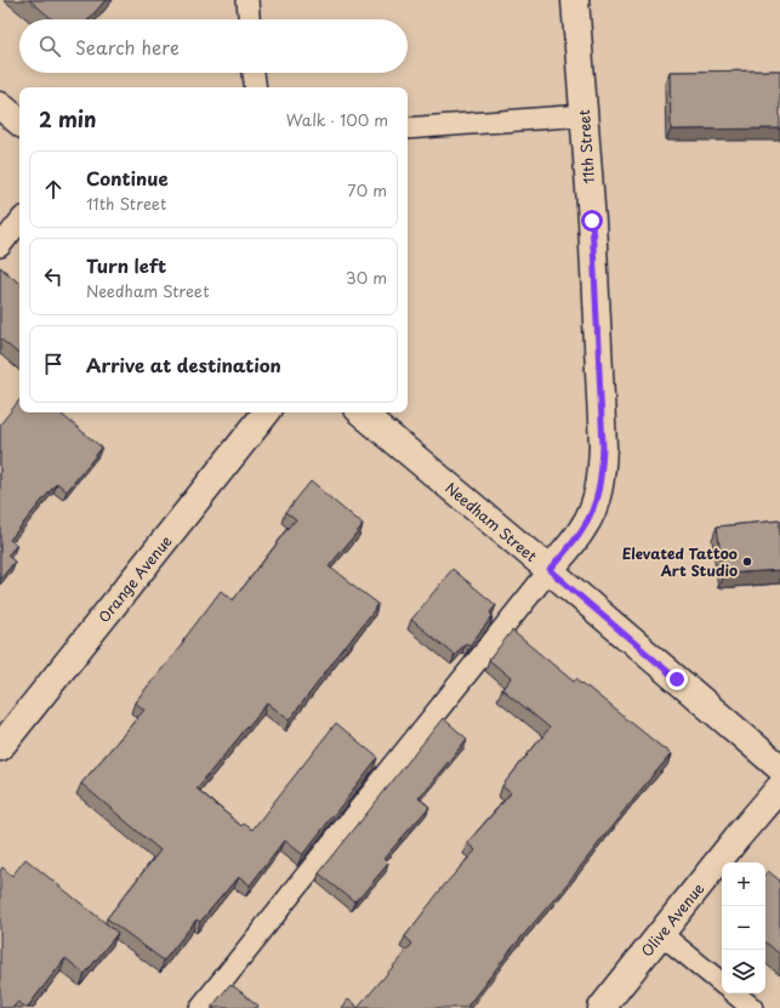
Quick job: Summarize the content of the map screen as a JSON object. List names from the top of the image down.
{
  "streets": {
    "street": [
      "11th Street",
      "Needham Street",
      "Orange Avenue",
      "Olive Avenue"
    ]
  },
  "crossings": [
    ["11th Street", "Needham Street"]
  ],
  "places": ["Elevated Tattoo Art Studio"],
  "page": {
    "search": "Search here",
    "heading": ["2 min", "Walk · 100 m"],
    "list": [
      ["Continue", "11th Street", "70 m"],
      ["Turn left", "Needham Street", "30 m"],
      "Arrive at destination"
    ],
    "map_buttons": ["+", "−"]
  }
}
